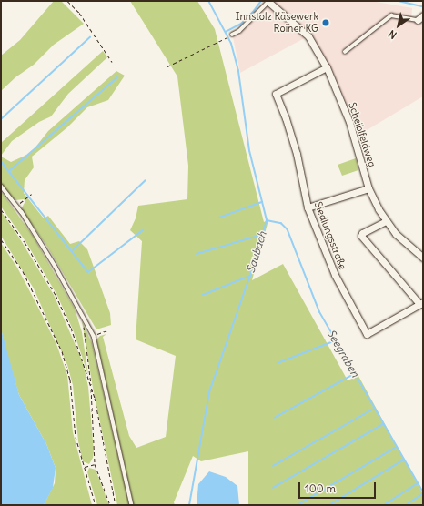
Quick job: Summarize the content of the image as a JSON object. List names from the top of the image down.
{
  "streets": {
    "street": ["Scheiblfeldweg", "Siedlungsstraße"]
  },
  "crossings": [
    ["Scheiblfeldweg", "Siedlungsstraße"]
  ],
  "water": ["Saubach", "Seegraben"],
  "places": ["Innstolz Käsewerk Roiner KG"],
  "scale_bar": "100 m",
  "north": "bottom left"
}
